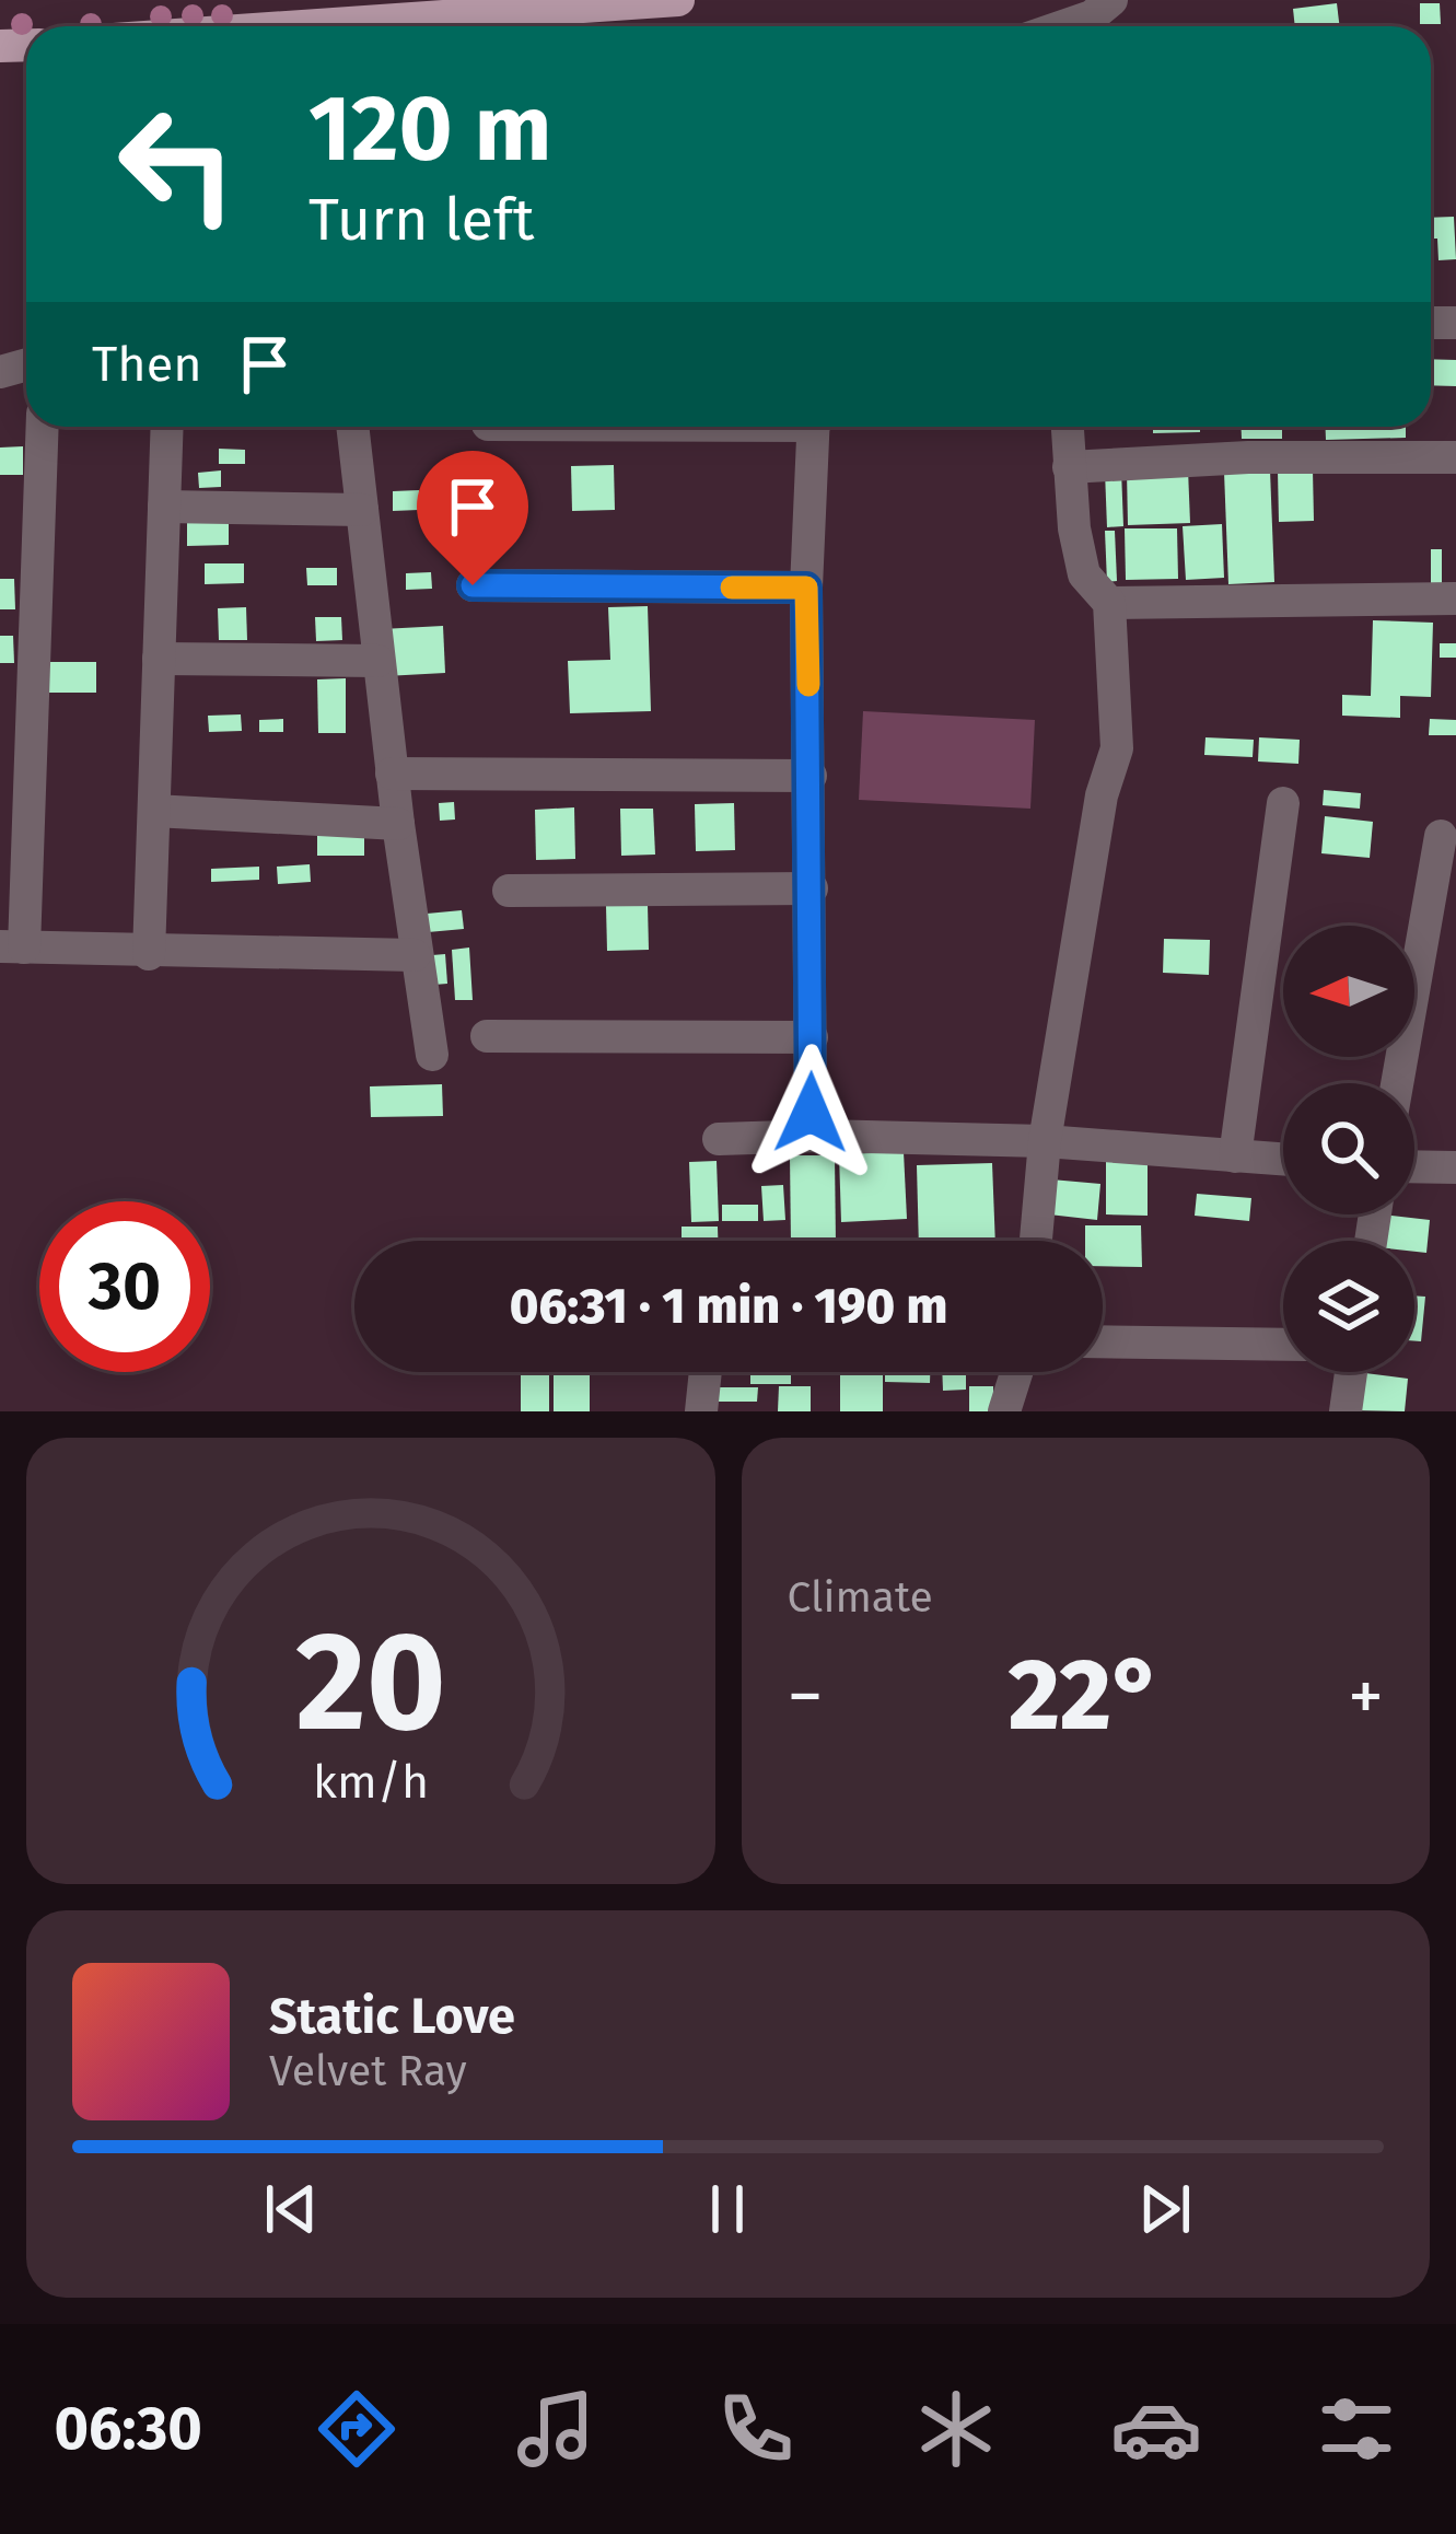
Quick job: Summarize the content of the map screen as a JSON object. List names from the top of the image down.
{
  "north": "left",
  "page": {
    "turn": ["120 m", "Turn left"],
    "then": "Then",
    "limit": "30",
    "trip": "06:31 · 1 min · 190 m",
    "tile": "Climate",
    "heat": ["−", "22°", "+"],
    "song": ["Static Love", "Velvet Ray"],
    "tabs": "06:30",
    "gauge": ["20", "km/h"]
  }
}
